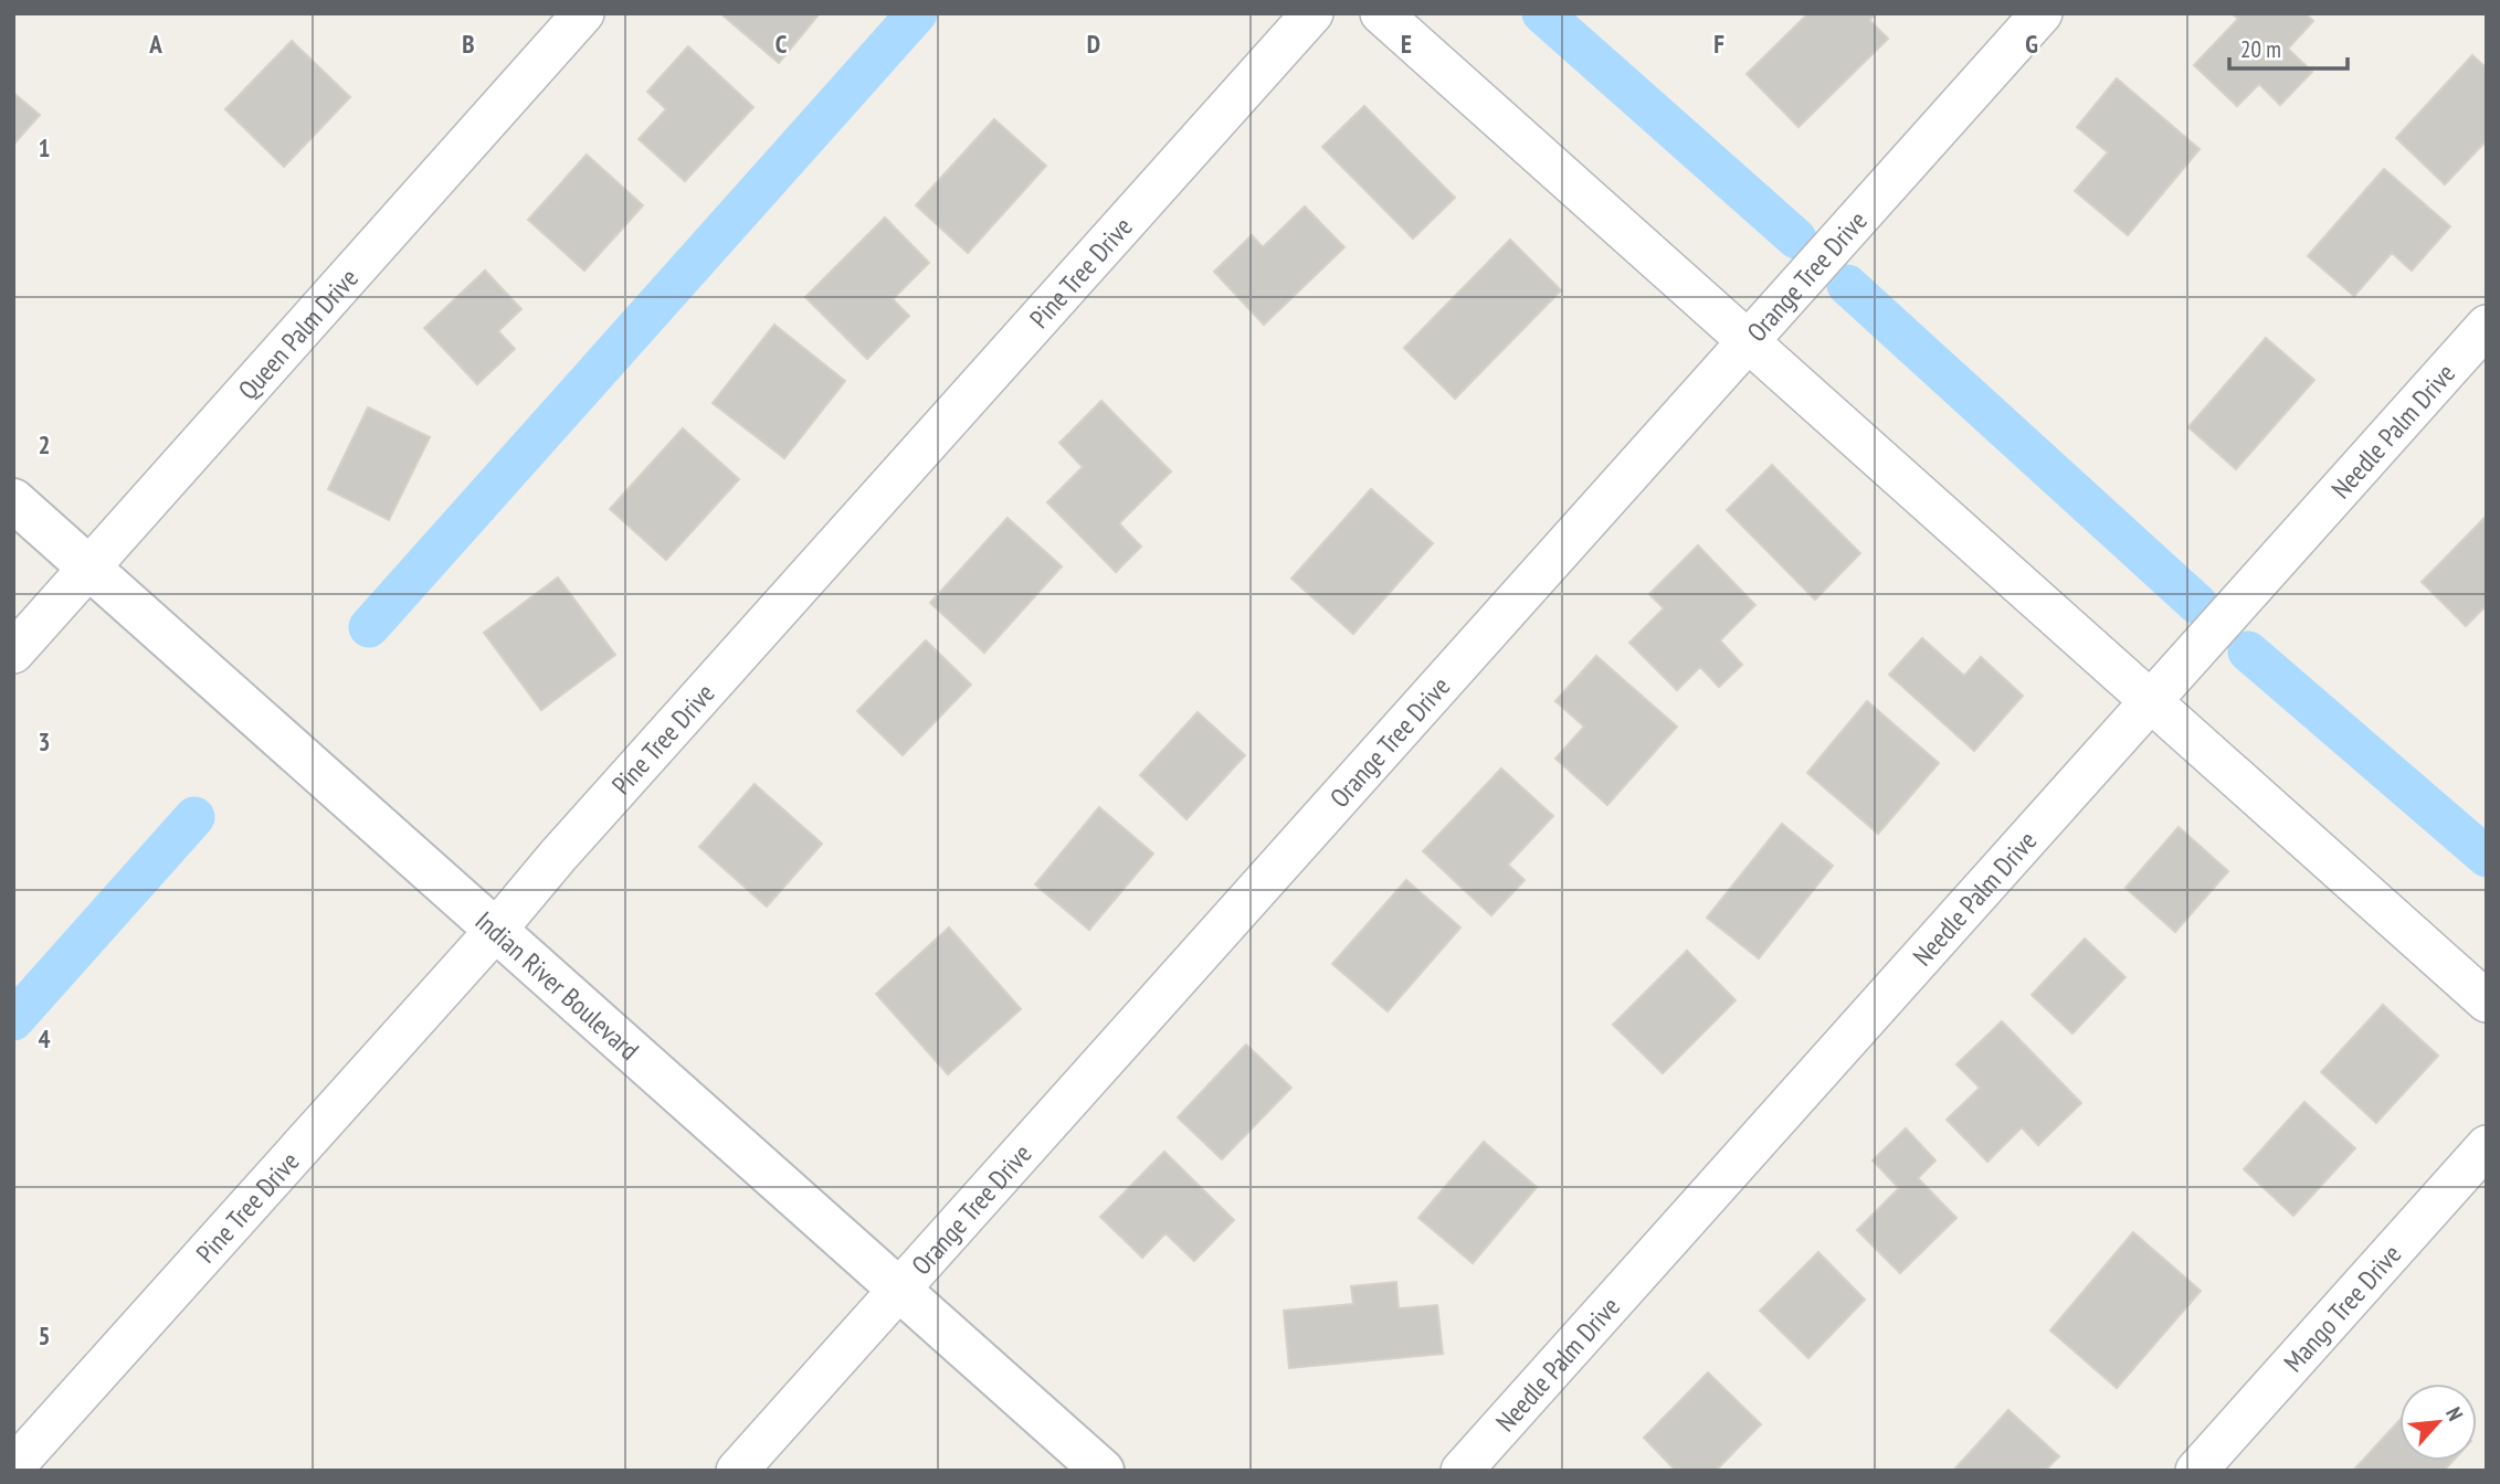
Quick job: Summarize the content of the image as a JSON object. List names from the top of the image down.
{
  "streets": {
    "main road": ["Indian River Boulevard"],
    "street": [
      "Pine Tree Drive",
      "Orange Tree Drive",
      "Queen Palm Drive",
      "Needle Palm Drive",
      "Mango Tree Drive"
    ]
  },
  "crossings": [
    ["Pine Tree Drive", "Indian River Boulevard"],
    ["Orange Tree Drive", "Indian River Boulevard"],
    ["Queen Palm Drive", "Indian River Boulevard"]
  ],
  "scale_bar": "20 m",
  "north": "top right",
  "grid": {
    "columns": [
      "A",
      "B",
      "C",
      "D",
      "E",
      "F",
      "G"
    ],
    "rows": [
      "1",
      "2",
      "3",
      "4",
      "5"
    ]
  }
}
